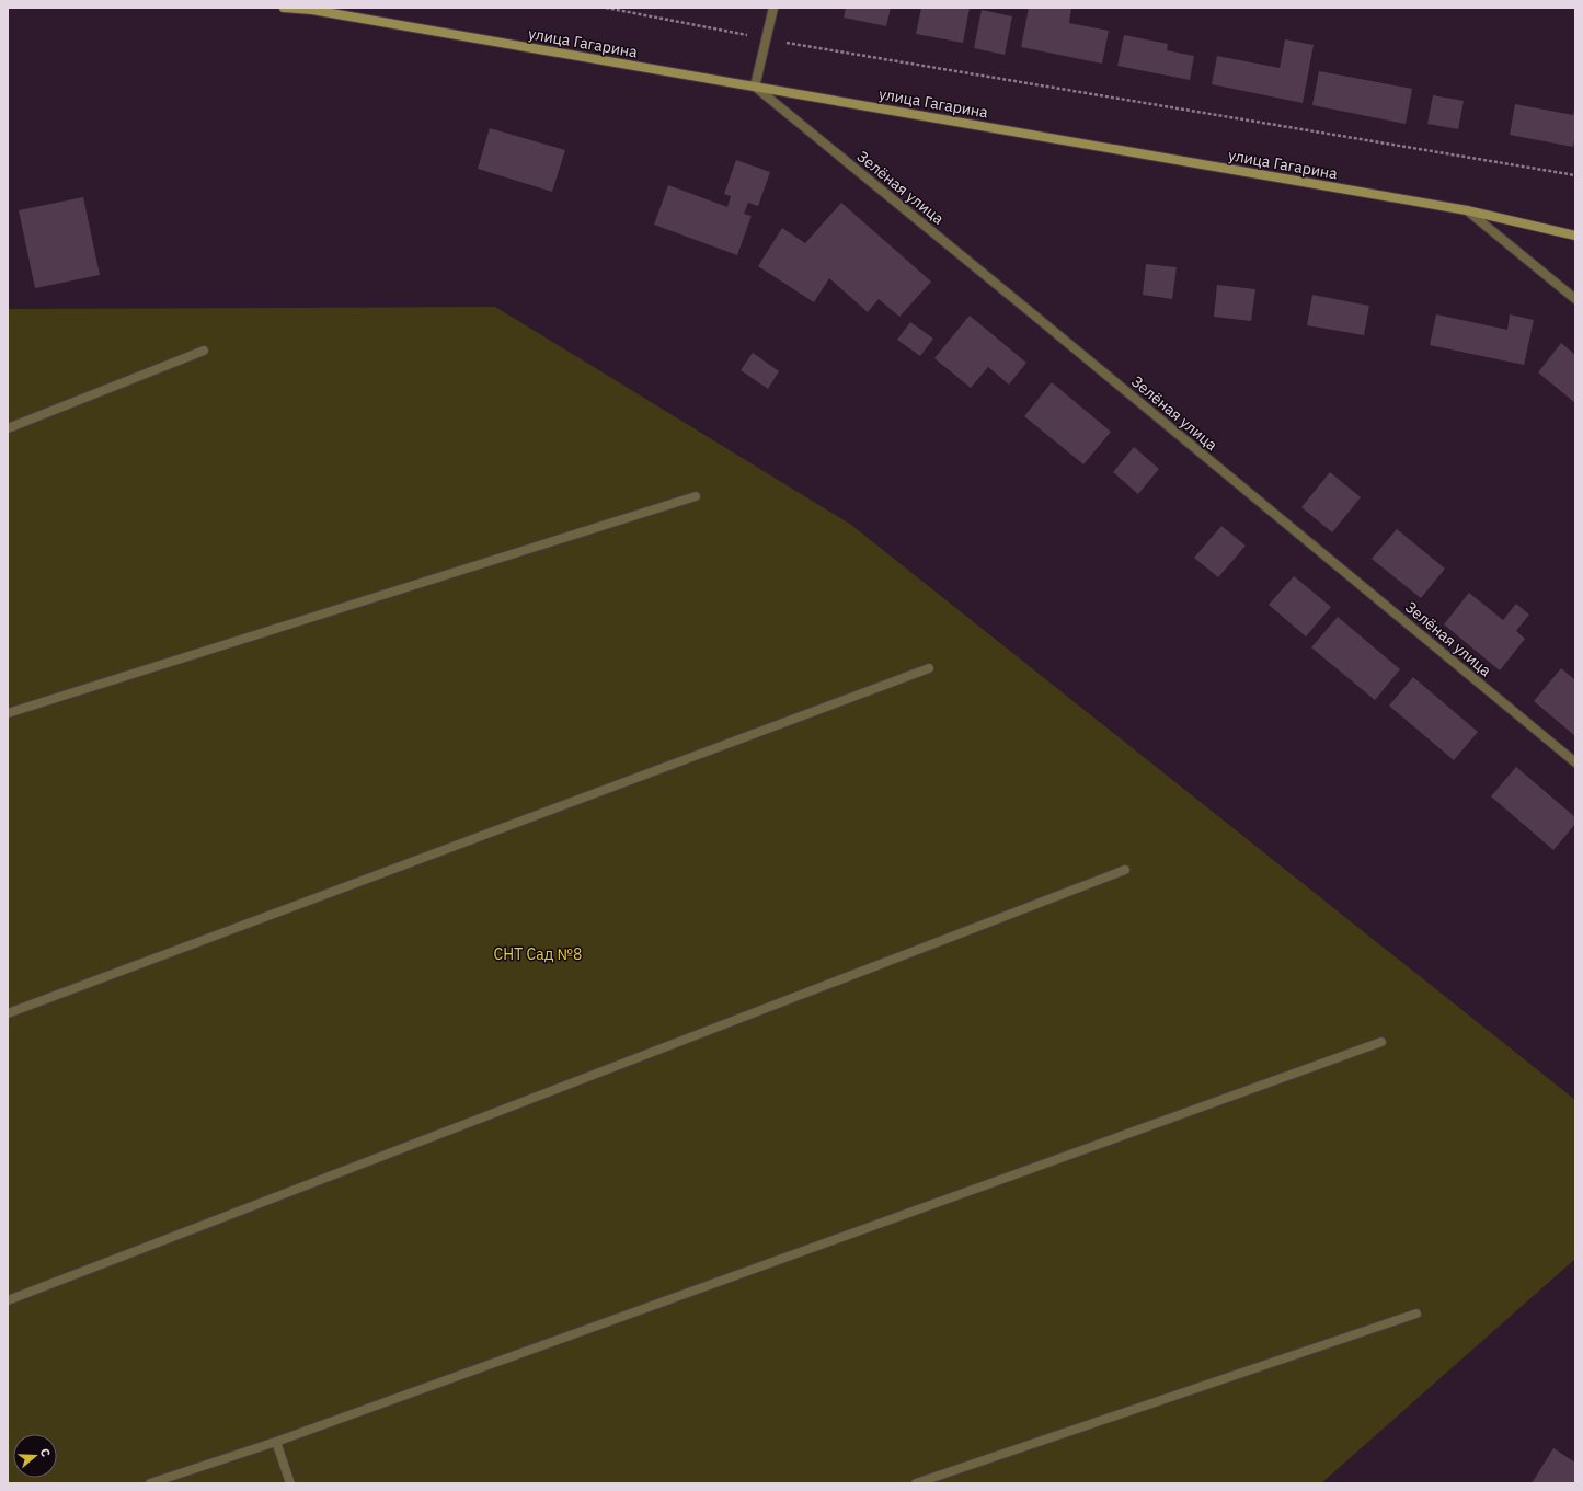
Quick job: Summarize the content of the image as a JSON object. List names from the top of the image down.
{
  "streets": {
    "main road": ["улица Гагарина"],
    "street": ["Зелёная улица"]
  },
  "crossings": [
    ["улица Гагарина", "Зелёная улица"]
  ],
  "parks": ["СНТ Сад №8"],
  "north": "right"
}
